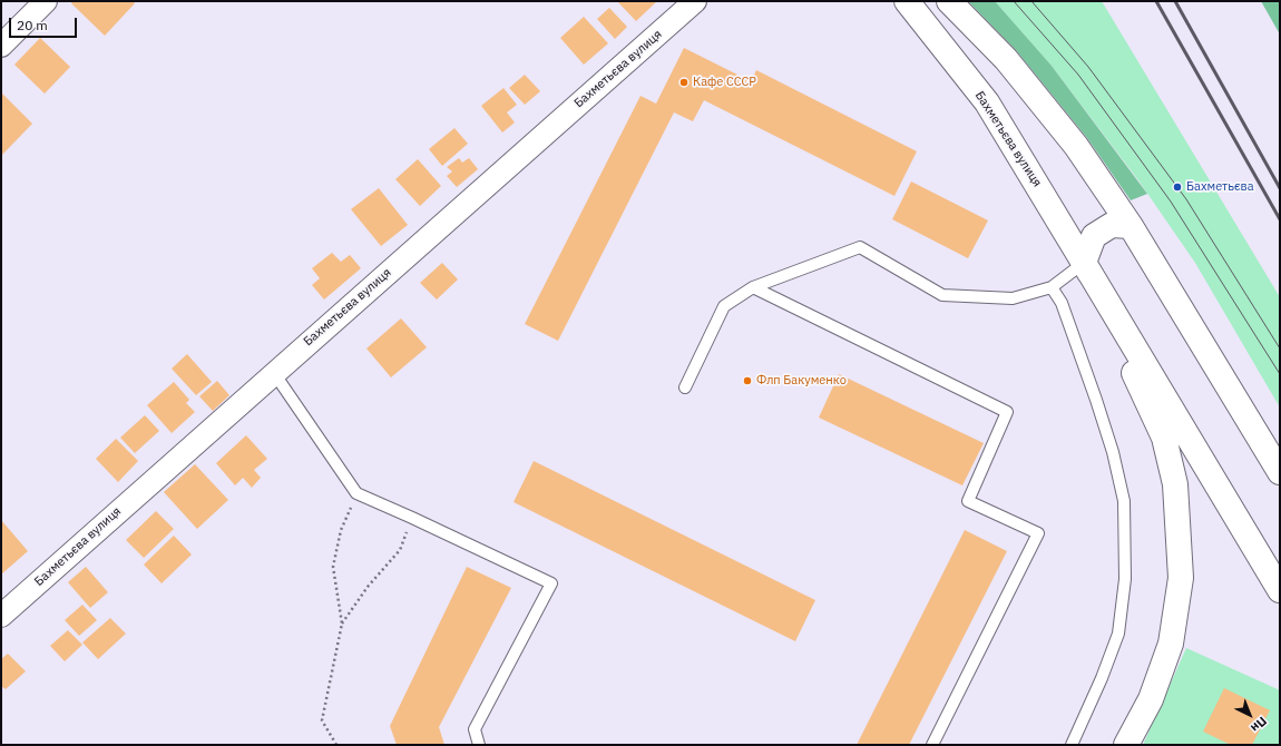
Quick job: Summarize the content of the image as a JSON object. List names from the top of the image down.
{
  "streets": {
    "main road": ["Бахметьєва вулиця"]
  },
  "places": ["Кафе СССР", "Бахметьєва", "Флп Бакуменко"],
  "scale_bar": "20 m",
  "north": "bottom right"
}
